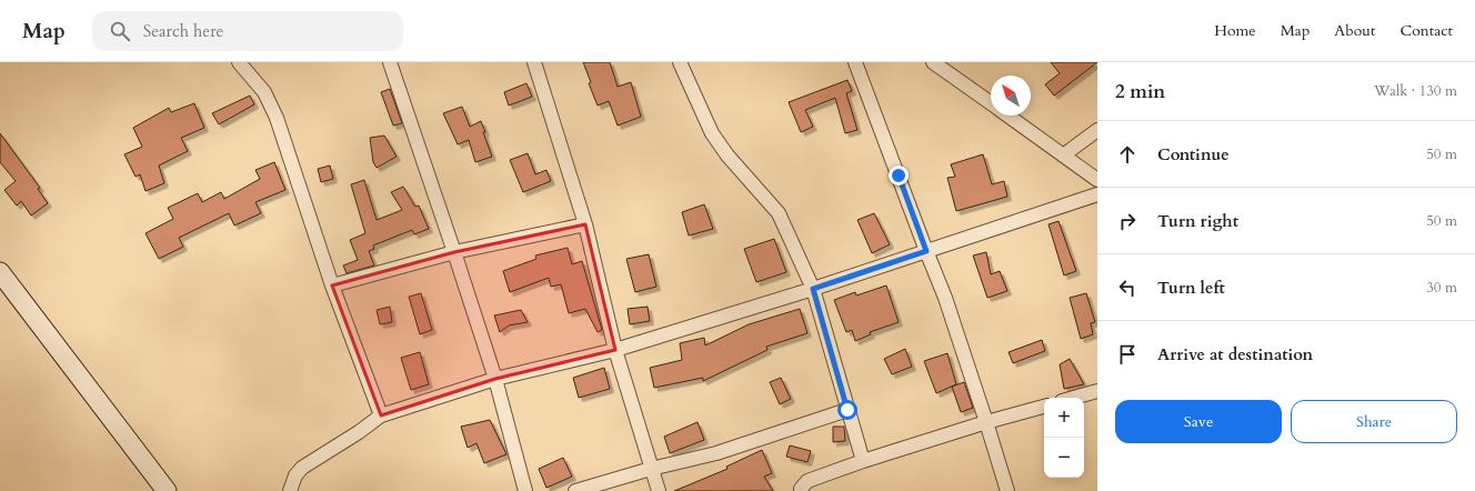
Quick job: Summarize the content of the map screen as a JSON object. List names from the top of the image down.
{
  "north": "top left",
  "page": {
    "header": "Map",
    "search": "Search here",
    "nav": [
      "Home",
      "Map",
      "About",
      "Contact"
    ],
    "heading": ["2 min", "Walk · 130 m"],
    "list": [
      ["Continue", "50 m"],
      ["Turn right", "50 m"],
      ["Turn left", "30 m"],
      "Arrive at destination"
    ],
    "buttons": ["Save", "Share"],
    "map_buttons": ["+", "−"]
  }
}
